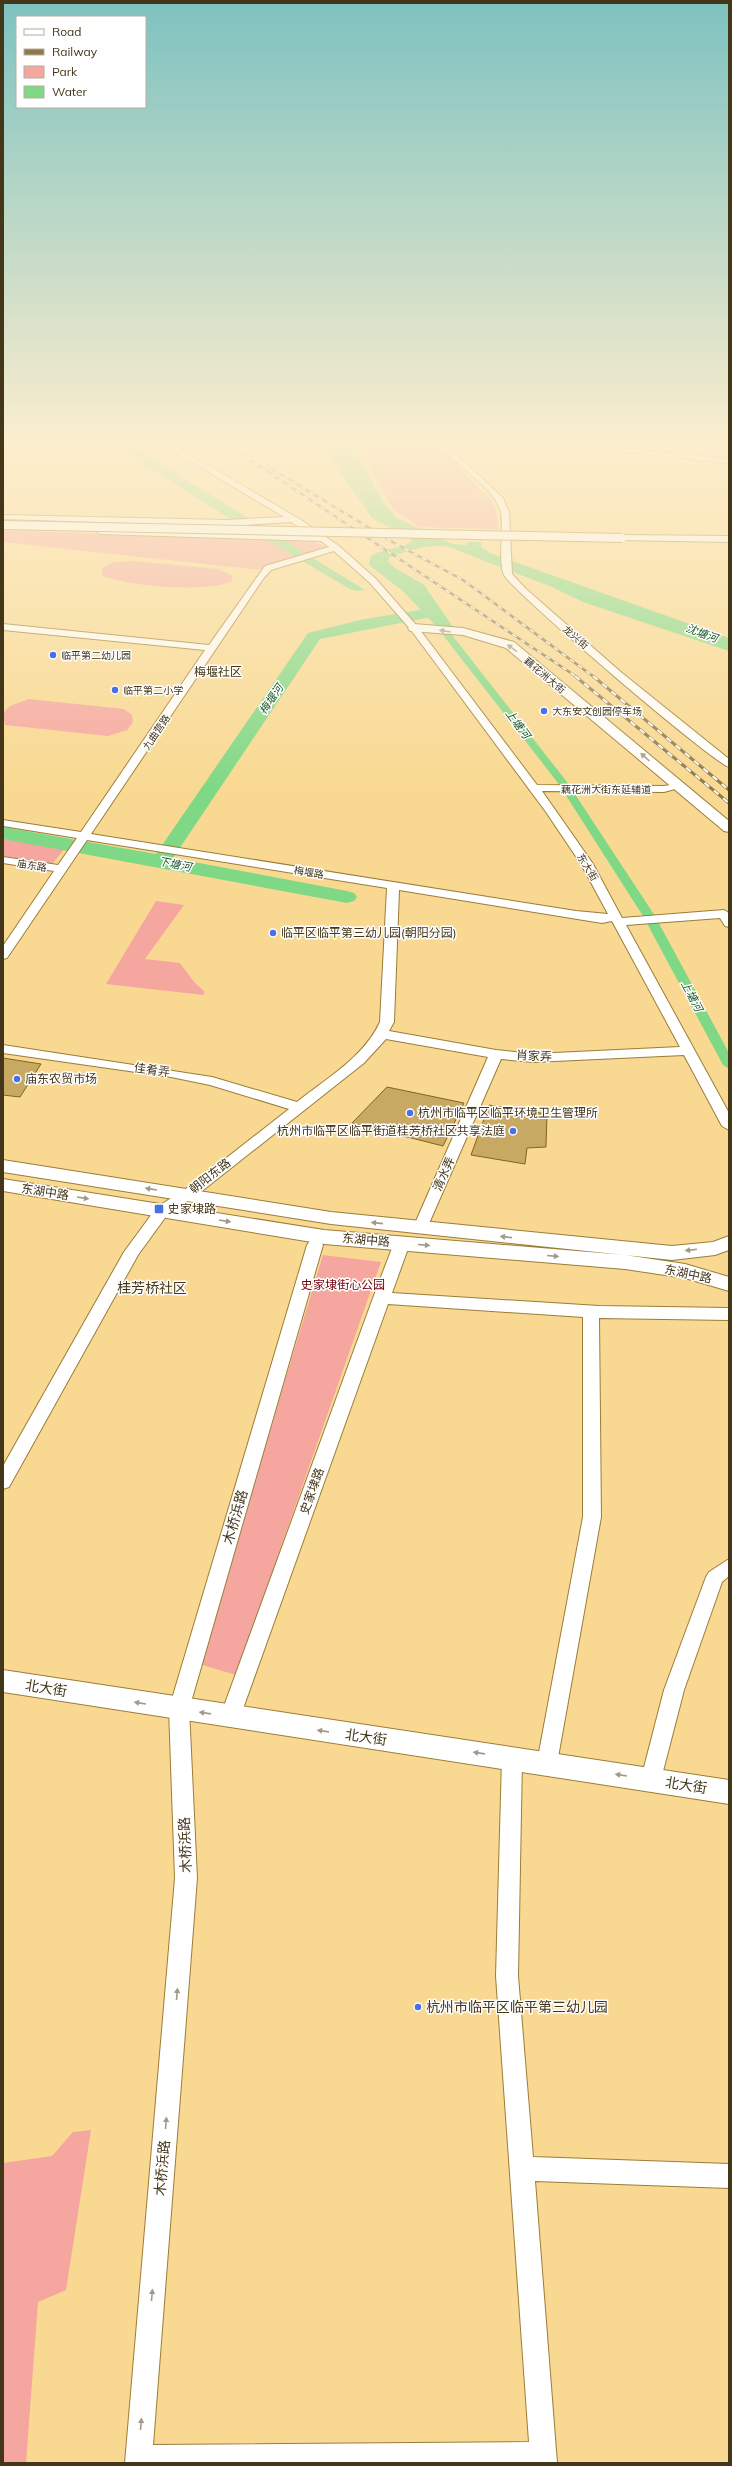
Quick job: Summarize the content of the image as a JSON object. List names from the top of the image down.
{
  "streets": {
    "main road": ["藕花洲大街", "东湖中路", "北大街"],
    "street": [
      "龙兴街",
      "九曲营路",
      "藕花洲大街东延辅道",
      "庙东路",
      "东大街",
      "梅堰路",
      "肖家弄",
      "佳肴弄",
      "清水弄",
      "朝阳东路",
      "史家埭路",
      "木桥浜路"
    ]
  },
  "crossings": [
    ["藕花洲大街", "藕花洲大街东延辅道"],
    ["藕花洲大街", "东大街"],
    ["九曲营路", "庙东路"],
    ["九曲营路", "梅堰路"],
    ["藕花洲大街东延辅道", "东大街"],
    ["东大街", "梅堰路"],
    ["东大街", "肖家弄"],
    ["梅堰路", "朝阳东路"],
    ["肖家弄", "清水弄"],
    ["肖家弄", "朝阳东路"],
    ["佳肴弄", "朝阳东路"],
    ["清水弄", "东湖中路"],
    ["朝阳东路", "东湖中路"],
    ["东湖中路", "史家埭路"],
    ["史家埭路", "北大街"],
    ["木桥浜路", "北大街"]
  ],
  "one_way": ["藕花洲大街", "木桥浜路", "北大街"],
  "districts": ["梅堰社区", "桂芳桥社区"],
  "water": [
    "沈塘河",
    "梅堰河",
    "上塘河",
    "下塘河"
  ],
  "parks": ["史家埭街心公园"],
  "places": {
    "other": [
      "临平第二幼儿园",
      "临平第二小学",
      "大东安文创园停车场",
      "临平区临平第三幼儿园(朝阳分园)",
      "庙东农贸市场",
      "杭州市临平区临平环境卫生管理所",
      "杭州市临平区临平街道桂芳桥社区共享法庭",
      "杭州市临平区临平第三幼儿园"
    ],
    "transit": ["史家埭路"]
  },
  "legend": [
    "Road",
    "Railway",
    "Park",
    "Water"
  ]
}
